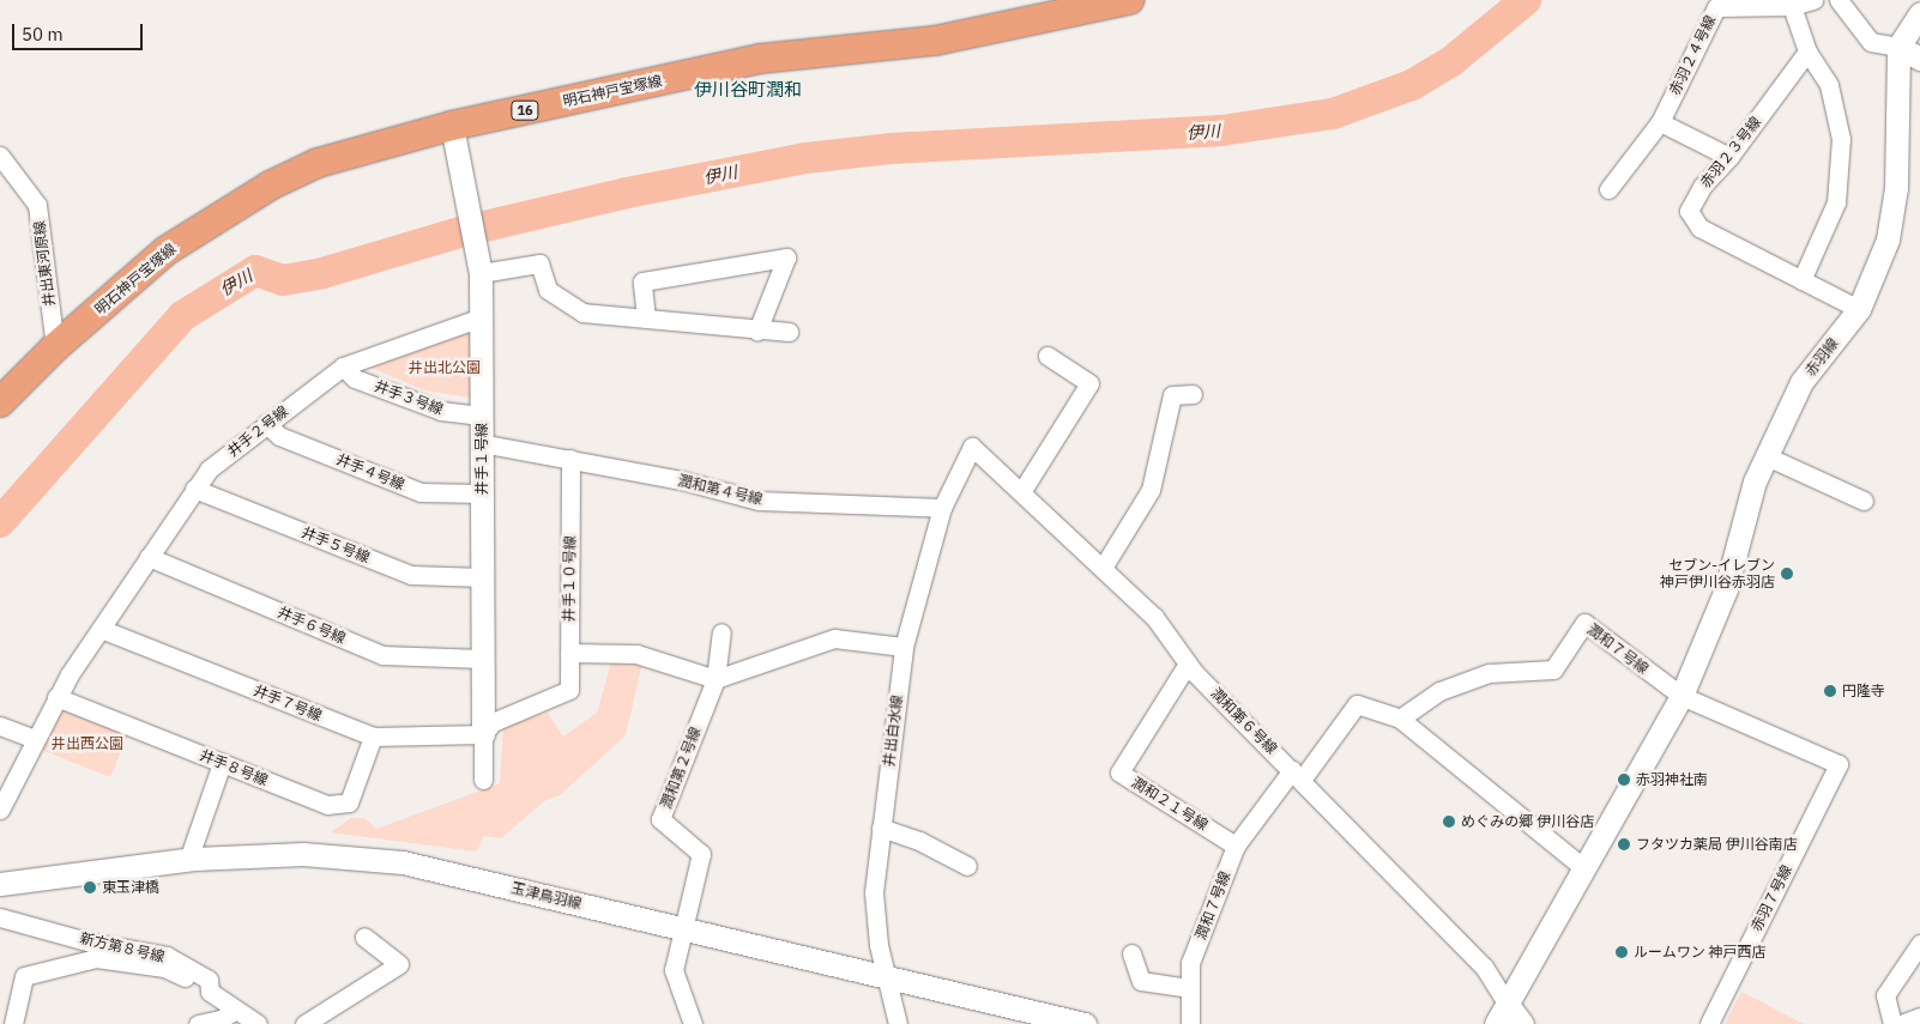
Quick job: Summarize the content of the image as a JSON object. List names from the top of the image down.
{
  "streets": {
    "main road": ["明石神戸宝塚線", "16"],
    "street": [
      "赤羽２４号線",
      "赤羽２３号線",
      "井出東河原線",
      "赤羽線",
      "井手３号線",
      "井手２号線",
      "井手１号線",
      "井手４号線",
      "潤和第４号線",
      "井手５号線",
      "井手１０号線",
      "井手６号線",
      "潤和７号線",
      "井手７号線",
      "潤和第６号線",
      "井出白水線",
      "井手８号線",
      "潤和第２号線",
      "潤和２１号線",
      "玉津鳥羽線",
      "赤羽７号線",
      "新方第８号線"
    ]
  },
  "crossings": [
    ["明石神戸宝塚線", "井出東河原線"],
    ["明石神戸宝塚線", "井手１号線"],
    ["赤羽２３号線", "赤羽線"],
    ["赤羽線", "潤和７号線"],
    ["赤羽線", "潤和第６号線"],
    ["赤羽線", "赤羽７号線"],
    ["井手３号線", "井手２号線"],
    ["井手３号線", "井手１号線"],
    ["井手２号線", "井手１号線"],
    ["井手２号線", "井手４号線"],
    ["井手２号線", "井手５号線"],
    ["井手２号線", "井手６号線"],
    ["井手２号線", "井手７号線"],
    ["井手２号線", "井手８号線"],
    ["井手１号線", "井手４号線"],
    ["井手１号線", "井手５号線"],
    ["井手１号線", "井手１０号線"],
    ["井手１号線", "井手６号線"],
    ["井手１号線", "井手７号線"],
    ["潤和第４号線", "井手１０号線"],
    ["潤和第４号線", "井出白水線"],
    ["井手１０号線", "井手７号線"],
    ["潤和７号線", "潤和第６号線"],
    ["潤和７号線", "潤和２１号線"],
    ["潤和７号線", "赤羽７号線"],
    ["井手７号線", "井手８号線"],
    ["潤和第６号線", "井出白水線"],
    ["潤和第６号線", "潤和２１号線"],
    ["井出白水線", "玉津鳥羽線"],
    ["潤和第２号線", "玉津鳥羽線"]
  ],
  "districts": ["伊川谷町潤和"],
  "water": ["伊川"],
  "parks": ["井出北公園", "井出西公園"],
  "places": [
    "セブン-イレブン 神戸伊川谷赤羽店",
    "円隆寺",
    "赤羽神社南",
    "めぐみの郷 伊川谷店",
    "フタツカ薬局 伊川谷南店",
    "東玉津橋",
    "ルームワン 神戸西店"
  ],
  "scale_bar": "50 m"
}
